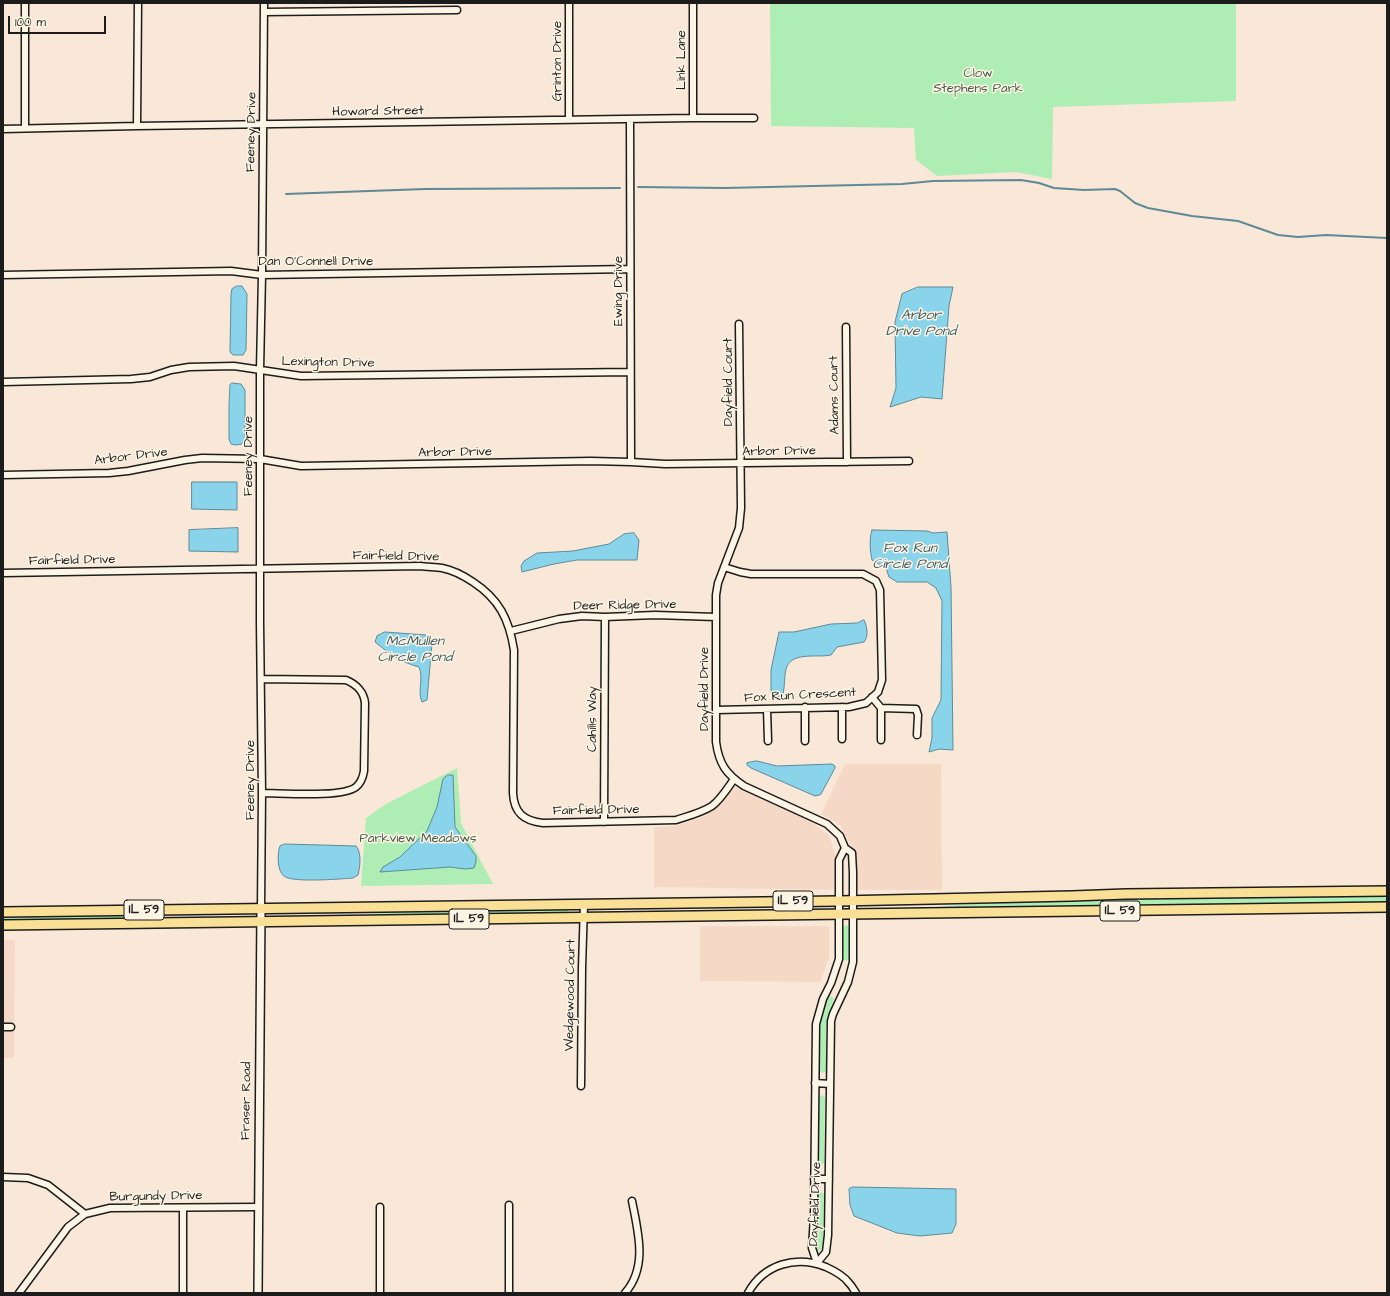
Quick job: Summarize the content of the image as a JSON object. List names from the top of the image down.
{
  "streets": {
    "main road": ["IL 59"],
    "street": [
      "Link Lane",
      "Grinton Drive",
      "Howard Street",
      "Feeney Drive",
      "Dan O'Connell Drive",
      "Ewing Drive",
      "Lexington Drive",
      "Dayfield Court",
      "Adams Court",
      "Arbor Drive",
      "Fairfield Drive",
      "Deer Ridge Drive",
      "Dayfield Drive",
      "Fox Run Crescent",
      "Cahills Way",
      "Wedgewood Court",
      "Fraser Road",
      "Burgundy Drive"
    ]
  },
  "crossings": [
    ["Link Lane", "Howard Street"],
    ["Grinton Drive", "Howard Street"],
    ["Howard Street", "Feeney Drive"],
    ["Howard Street", "Ewing Drive"],
    ["Feeney Drive", "Dan O'Connell Drive"],
    ["Feeney Drive", "Lexington Drive"],
    ["Feeney Drive", "Arbor Drive"],
    ["Feeney Drive", "Fairfield Drive"],
    ["Feeney Drive", "IL 59"],
    ["Feeney Drive", "Fraser Road"],
    ["Dan O'Connell Drive", "Ewing Drive"],
    ["Ewing Drive", "Lexington Drive"],
    ["Ewing Drive", "Arbor Drive"],
    ["Dayfield Court", "Arbor Drive"],
    ["Dayfield Court", "Dayfield Drive"],
    ["Adams Court", "Arbor Drive"],
    ["Arbor Drive", "Dayfield Drive"],
    ["Fairfield Drive", "Deer Ridge Drive"],
    ["Fairfield Drive", "Dayfield Drive"],
    ["Fairfield Drive", "Cahills Way"],
    ["Deer Ridge Drive", "Dayfield Drive"],
    ["Deer Ridge Drive", "Cahills Way"],
    ["Dayfield Drive", "Fox Run Crescent"],
    ["Dayfield Drive", "IL 59"],
    ["IL 59", "Wedgewood Court"],
    ["IL 59", "Fraser Road"],
    ["Fraser Road", "Burgundy Drive"]
  ],
  "water": ["Arbor Drive Pond", "Fox Run Circle Pond", "McMullen Circle Pond"],
  "parks": ["Clow Stephens Park", "Parkview Meadows"],
  "scale_bar": "100 m"
}
